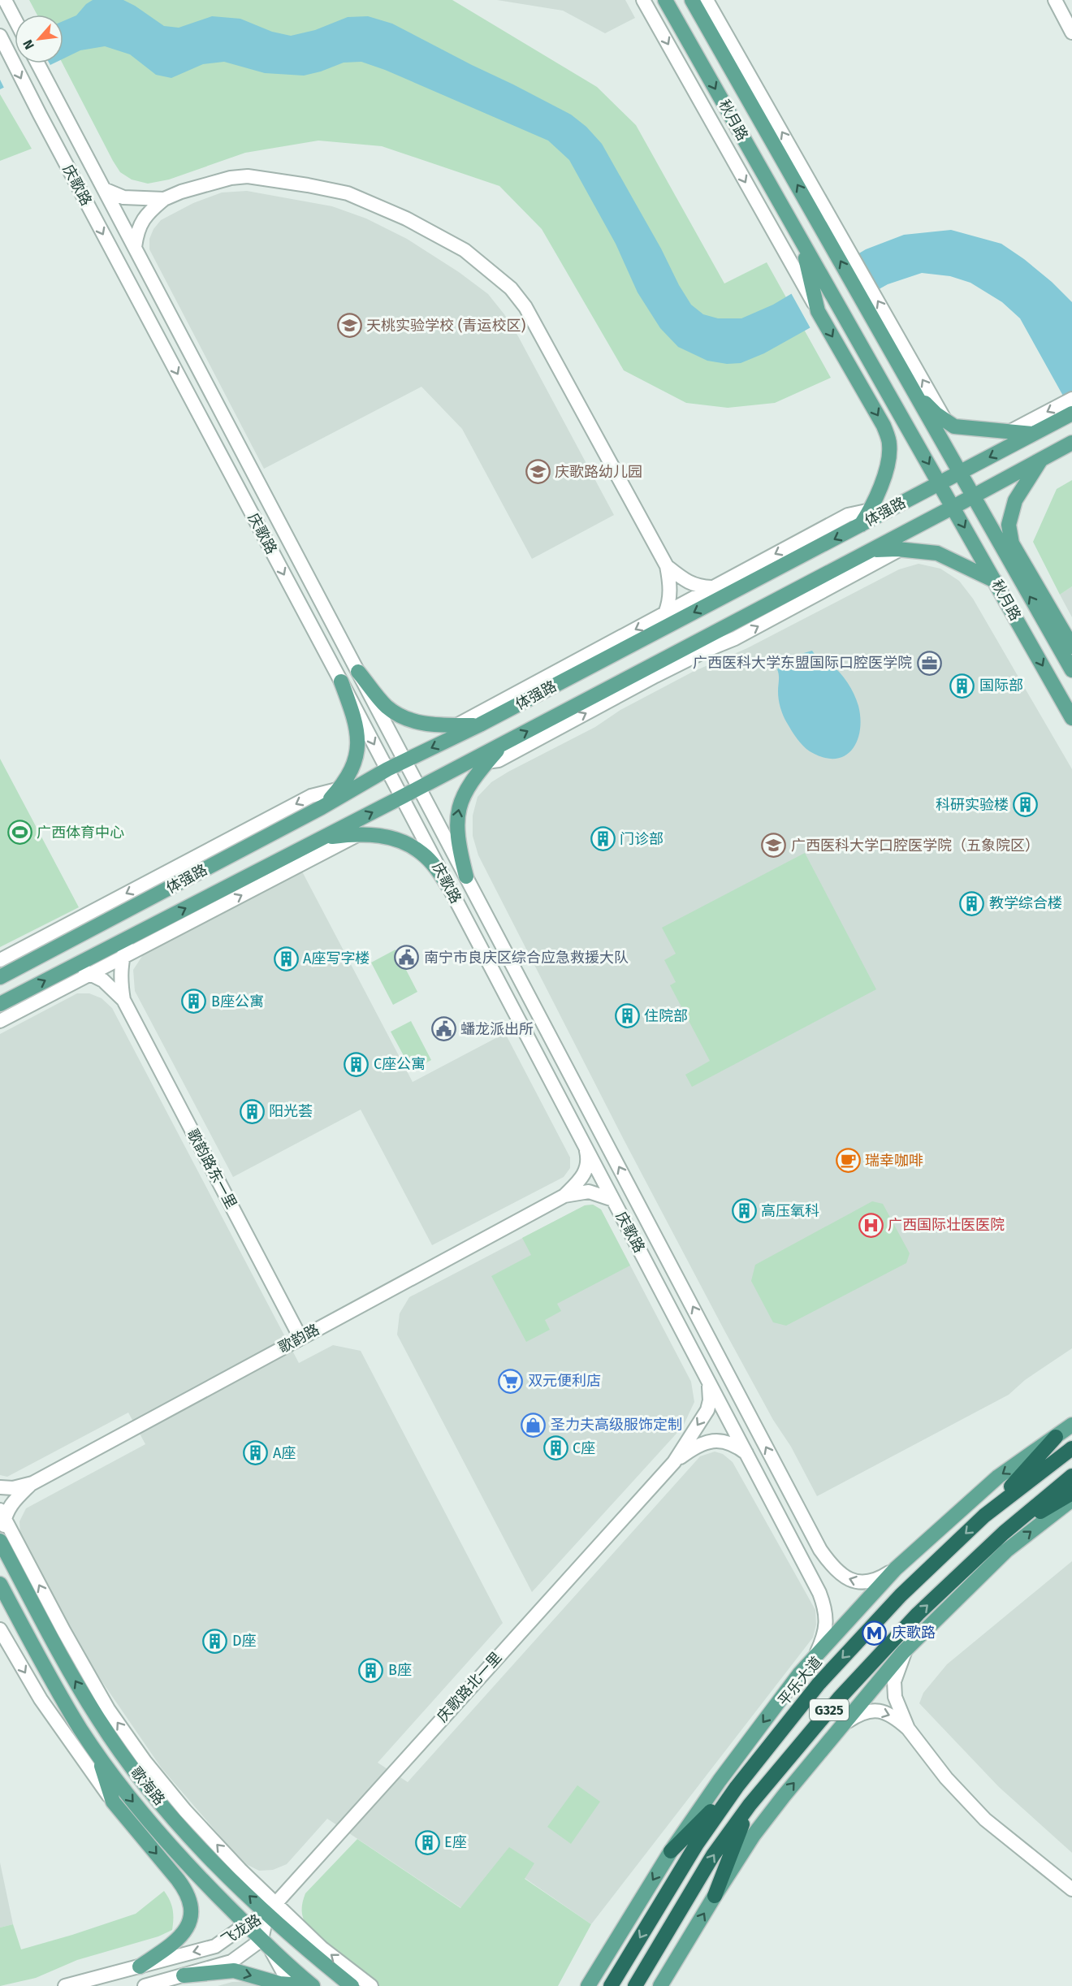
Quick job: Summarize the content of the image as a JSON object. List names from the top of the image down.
{
  "streets": {
    "highway": ["平乐大道", "G325"],
    "main road": ["秋月路", "体强路", "歌海路"],
    "street": [
      "庆歌路",
      "歌韵路东一里",
      "歌韵路",
      "庆歌路北一里",
      "飞龙路"
    ]
  },
  "crossings": [
    ["秋月路", "体强路"],
    ["庆歌路", "体强路"],
    ["庆歌路", "歌韵路"],
    ["庆歌路", "庆歌路北一里"],
    ["体强路", "歌韵路东一里"],
    ["歌韵路东一里", "歌韵路"],
    ["庆歌路北一里", "歌海路"],
    ["庆歌路北一里", "飞龙路"],
    ["歌海路", "飞龙路"]
  ],
  "places": {
    "school or university": ["天桃实验学校 (青运校区)", "庆歌路幼儿园", "广西医科大学口腔医学院（五象院区）"],
    "office": ["广西医科大学东盟国际口腔医学院"],
    "building": [
      "国际部",
      "科研实验楼",
      "门诊部",
      "教学综合楼",
      "A座写字楼",
      "B座公寓",
      "住院部",
      "C座公寓",
      "阳光荟",
      "高压氧科",
      "C座",
      "A座",
      "D座",
      "B座",
      "E座"
    ],
    "sports": ["广西体育中心"],
    "public building": ["南宁市良庆区综合应急救援大队", "蟠龙派出所"],
    "cafe": ["瑞幸咖啡"],
    "hospital": ["广西国际壮医医院"],
    "supermarket": ["双元便利店"],
    "shop": ["圣力夫高级服饰定制"],
    "metro station": ["庆歌路"]
  },
  "north": "bottom left"
}
